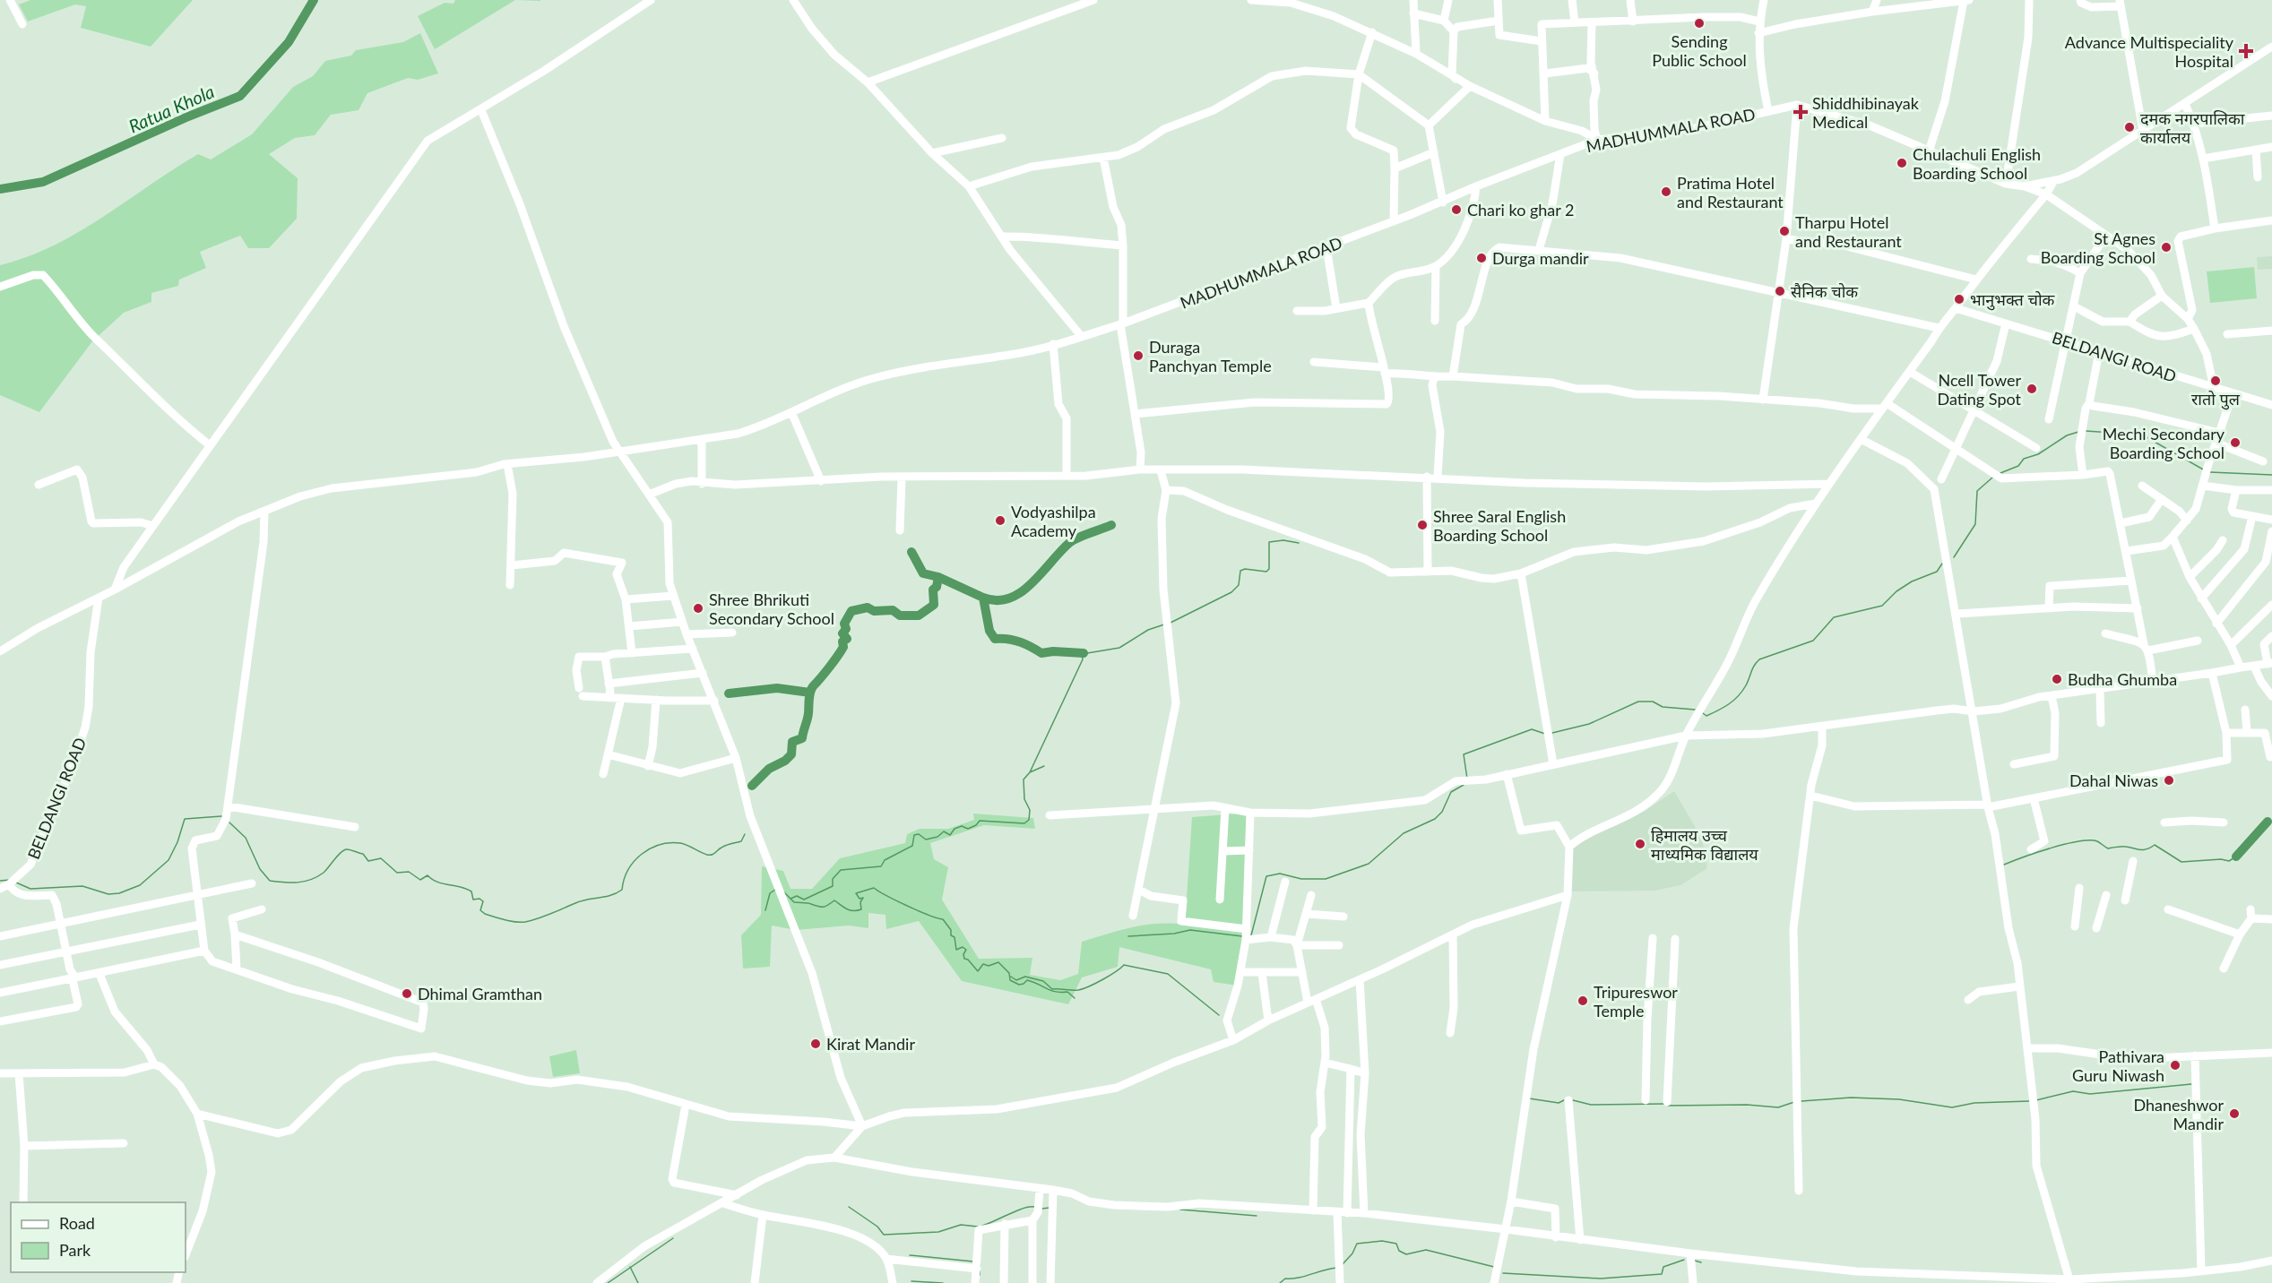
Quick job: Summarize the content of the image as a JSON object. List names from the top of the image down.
{
  "streets": {
    "street": ["MADHUMMALA ROAD", "BELDANGI ROAD"]
  },
  "crossings": [
    ["MADHUMMALA ROAD", "BELDANGI ROAD"]
  ],
  "water": ["Ratua Khola"],
  "places": {
    "other": [
      "Sending Public School",
      "दमक नगरपालिका कार्यालय",
      "Chulachuli English Boarding School",
      "Pratima Hotel and Restaurant",
      "Chari ko ghar 2",
      "Tharpu Hotel and Restaurant",
      "St Agnes Boarding School",
      "Durga mandir",
      "सैनिक चोक",
      "भानुभक्त चोक",
      "Duraga Panchyan Temple",
      "रातो पुल",
      "Ncell Tower Dating Spot",
      "Mechi Secondary Boarding School",
      "Vodyashilpa Academy",
      "Shree Saral English Boarding School",
      "Shree Bhrikuti Secondary School",
      "Budha Ghumba",
      "Dahal Niwas",
      "हिमालय उच्च माध्यमिक विद्यालय",
      "Dhimal Gramthan",
      "Tripureswor Temple",
      "Kirat Mandir",
      "Pathivara Guru Niwash",
      "Dhaneshwor Mandir"
    ],
    "health": ["Advance Multispeciality Hospital", "Shiddhibinayak Medical"]
  },
  "legend": ["Road", "Park"]
}
